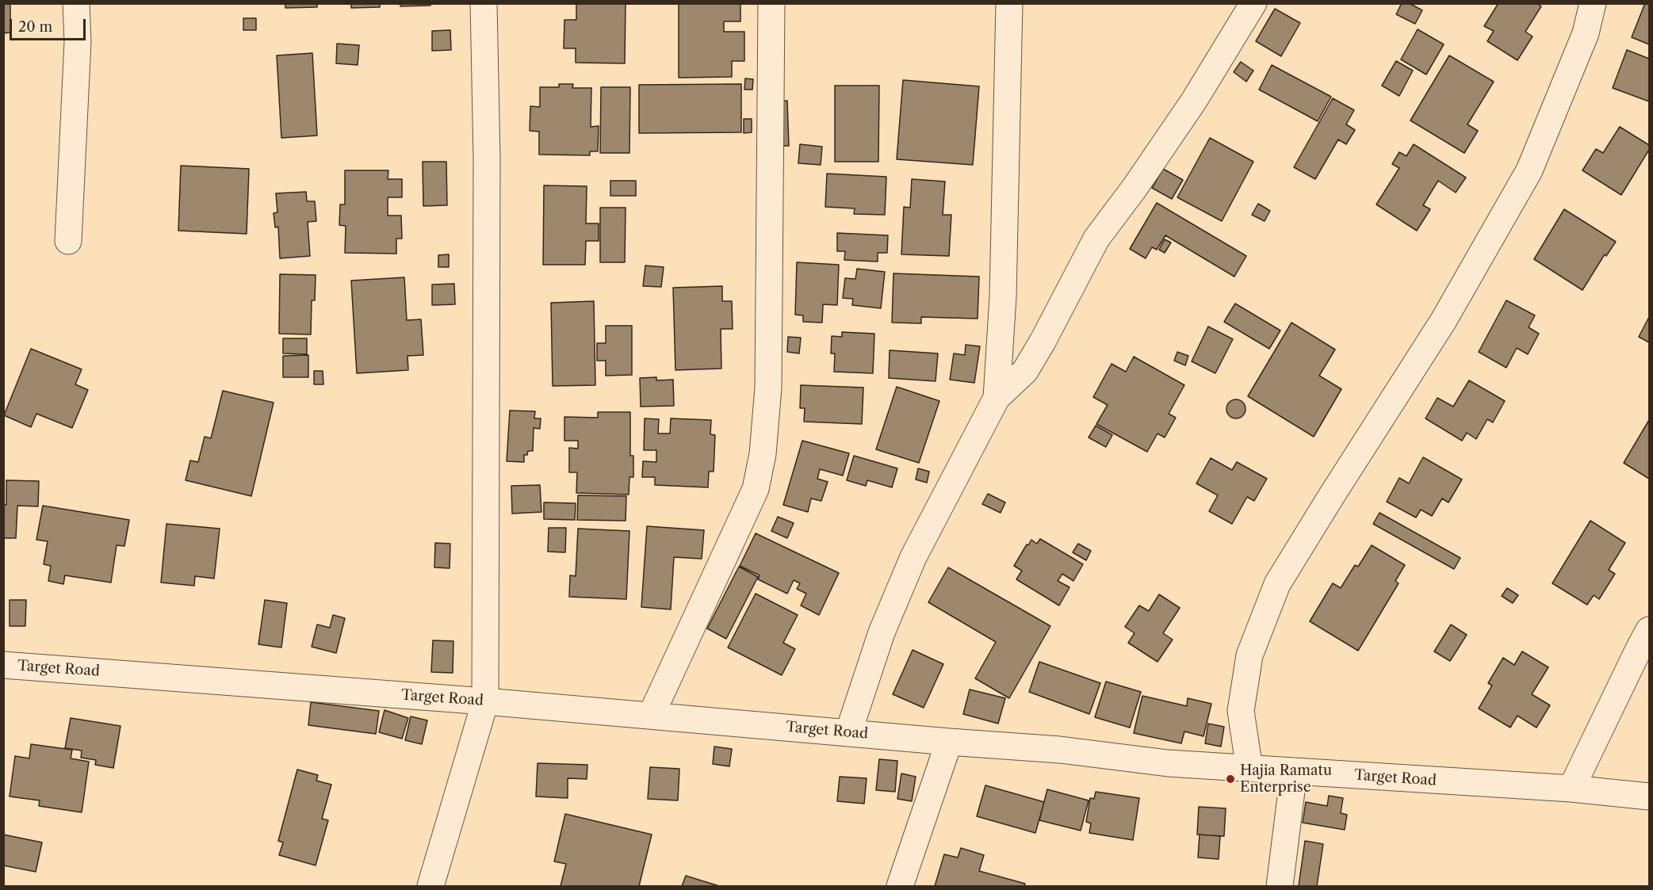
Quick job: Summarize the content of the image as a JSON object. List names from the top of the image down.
{
  "streets": {
    "street": ["Target Road"]
  },
  "places": ["Hajia Ramatu Enterprise"],
  "scale_bar": "20 m"
}
